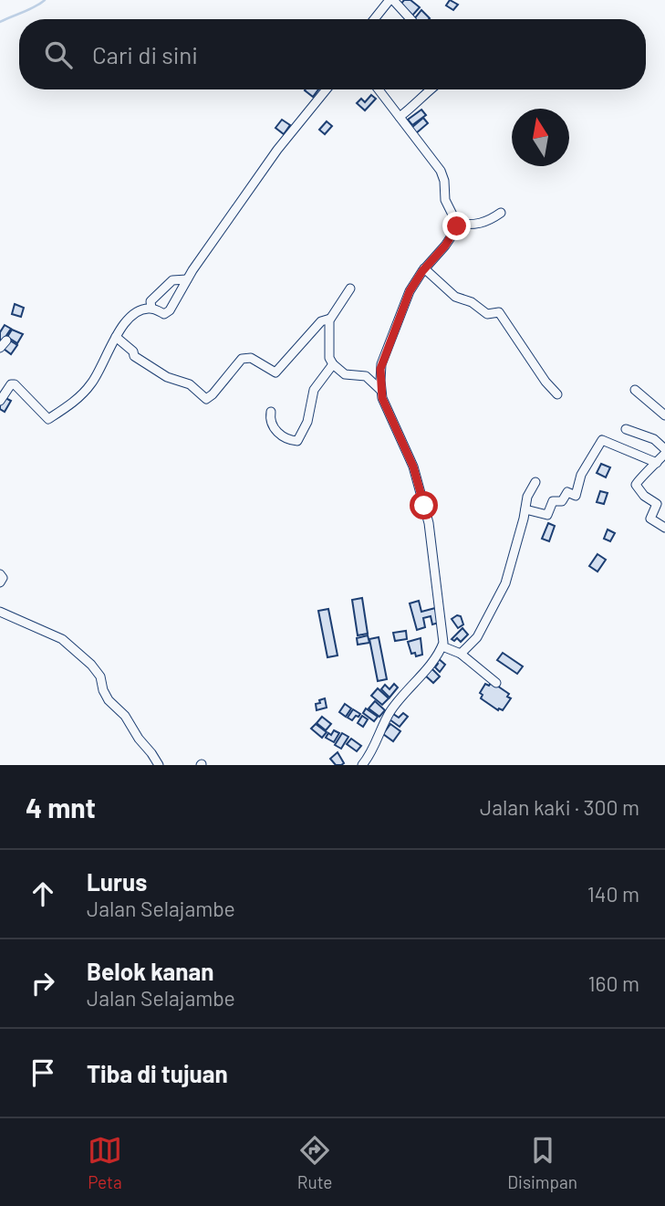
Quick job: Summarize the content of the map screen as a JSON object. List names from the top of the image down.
{
  "north": "top",
  "page": {
    "search": "Cari di sini",
    "heading": ["4 mnt", "Jalan kaki · 300 m"],
    "list": [
      ["Lurus", "Jalan Selajambe", "140 m"],
      ["Belok kanan", "Jalan Selajambe", "160 m"],
      "Tiba di tujuan"
    ],
    "nav": ["Peta", "Rute", "Disimpan"]
  }
}
